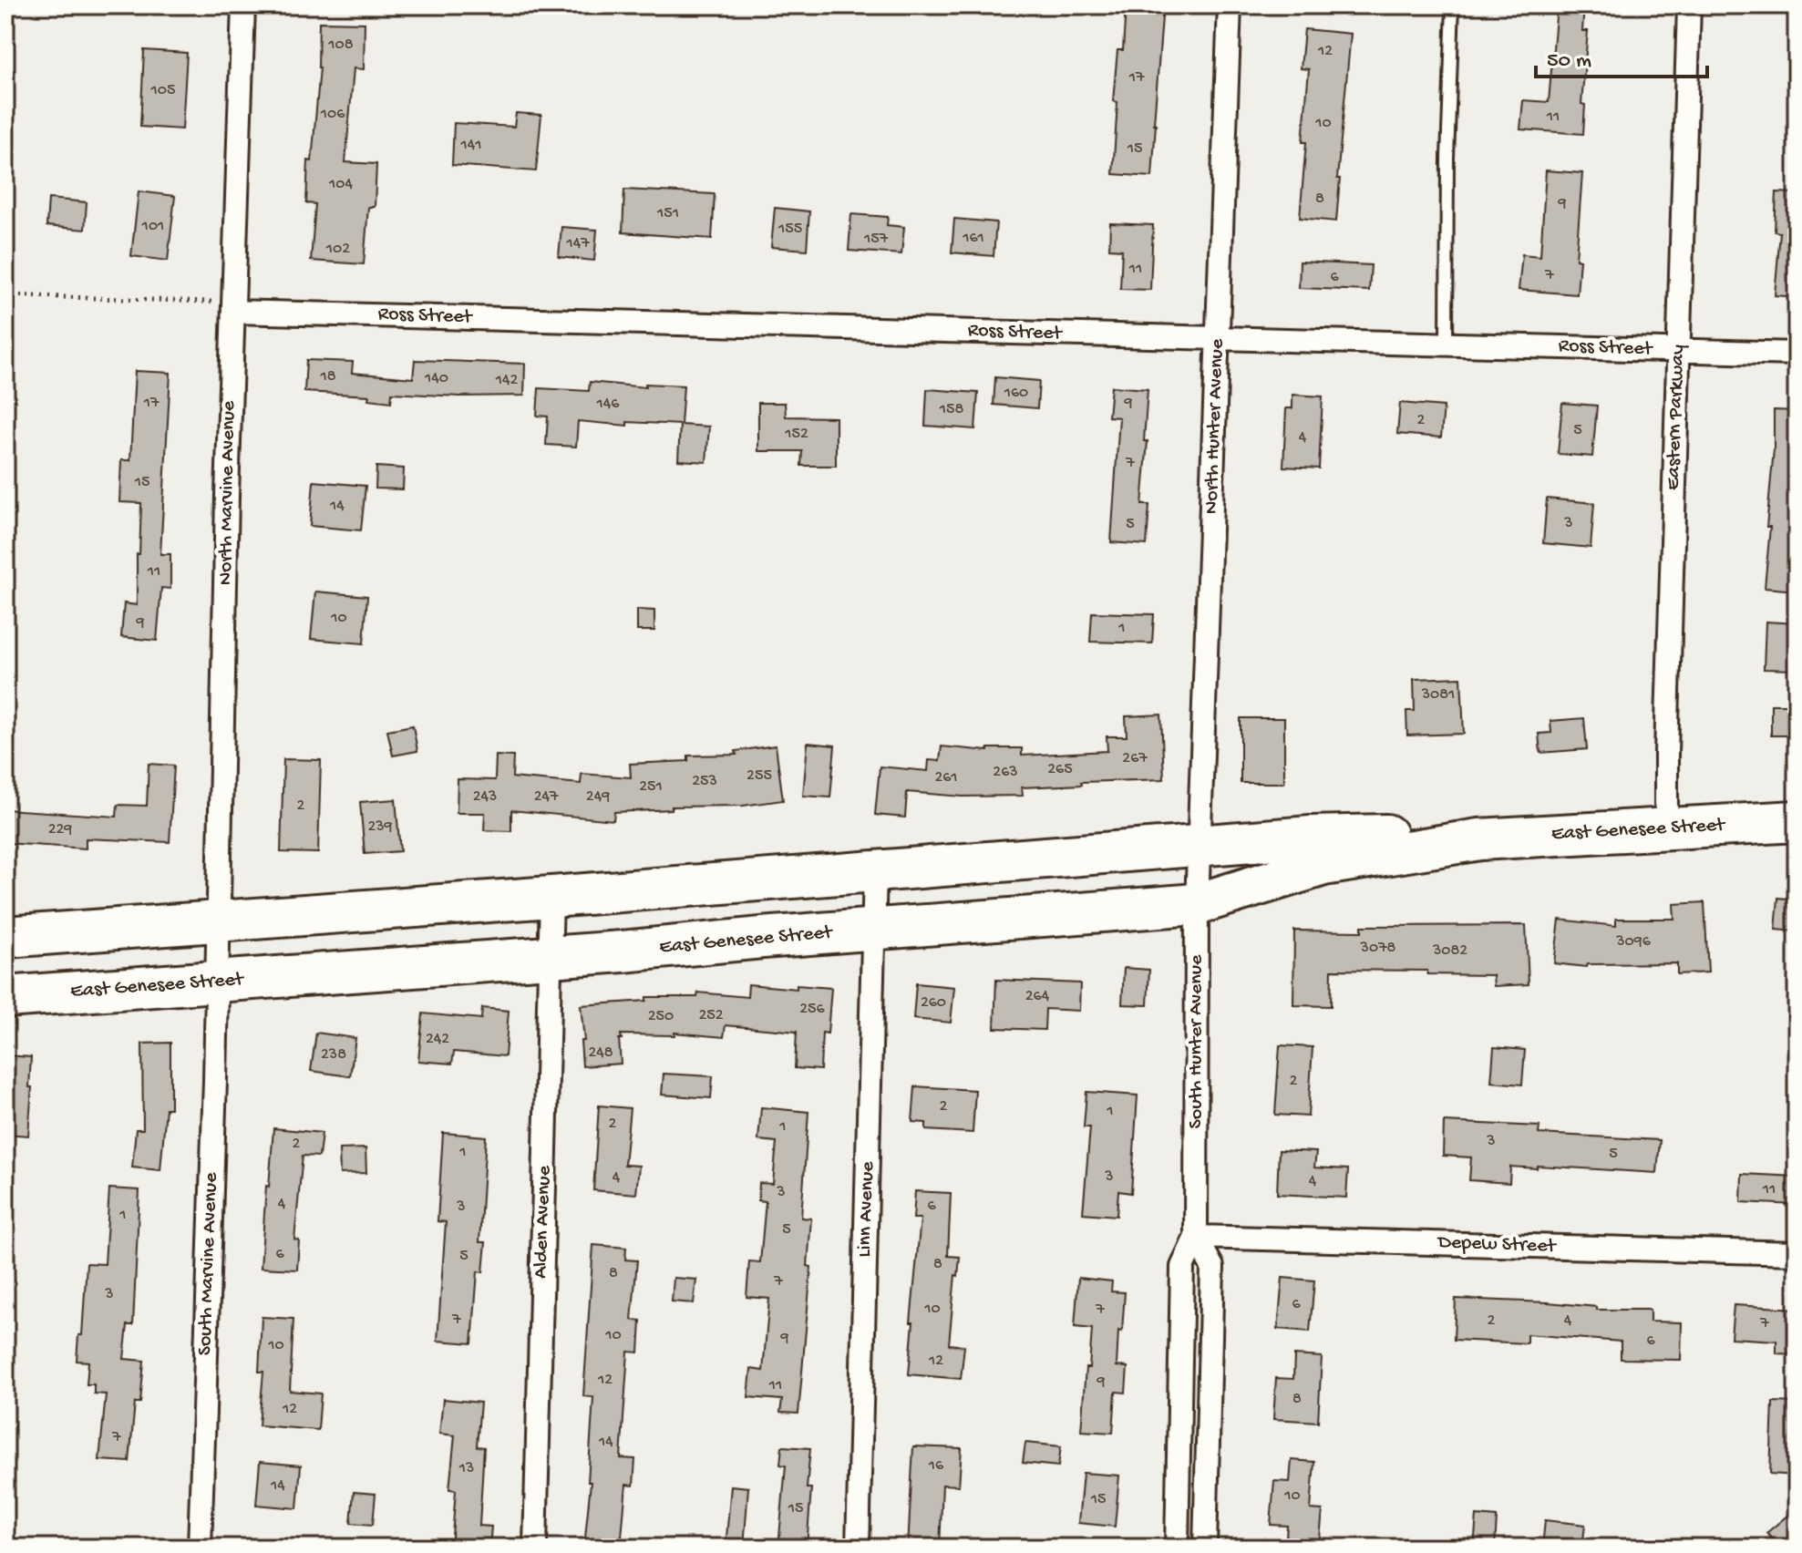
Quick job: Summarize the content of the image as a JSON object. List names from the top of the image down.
{
  "streets": {
    "highway": ["East Genesee Street"],
    "street": [
      "Ross Street",
      "Eastern Parkway",
      "North Hunter Avenue",
      "North Marvine Avenue",
      "South Hunter Avenue",
      "Linn Avenue",
      "Alden Avenue",
      "Depew Street",
      "South Marvine Avenue"
    ]
  },
  "crossings": [
    ["Ross Street", "Eastern Parkway"],
    ["Ross Street", "North Hunter Avenue"],
    ["Ross Street", "North Marvine Avenue"],
    ["Eastern Parkway", "East Genesee Street"],
    ["North Hunter Avenue", "East Genesee Street"],
    ["North Hunter Avenue", "South Hunter Avenue"],
    ["North Marvine Avenue", "East Genesee Street"],
    ["North Marvine Avenue", "South Marvine Avenue"],
    ["East Genesee Street", "South Hunter Avenue"],
    ["East Genesee Street", "Linn Avenue"],
    ["East Genesee Street", "Alden Avenue"],
    ["East Genesee Street", "South Marvine Avenue"],
    ["South Hunter Avenue", "Depew Street"]
  ],
  "house_numbers": [
    "108",
    "12",
    "17",
    "105",
    "106",
    "11",
    "10",
    "141",
    "15",
    "104",
    "8",
    "9",
    "151",
    "101",
    "155",
    "161",
    "157",
    "147",
    "102",
    "11",
    "7",
    "6",
    "18",
    "140",
    "142",
    "160",
    "17",
    "9",
    "146",
    "158",
    "2",
    "5",
    "152",
    "4",
    "7",
    "15",
    "14",
    "3",
    "5",
    "11",
    "10",
    "9",
    "1",
    "3081",
    "267",
    "265",
    "263",
    "255",
    "261",
    "253",
    "251",
    "243",
    "247",
    "249",
    "2",
    "239",
    "229",
    "3096",
    "3078",
    "3082",
    "264",
    "260",
    "256",
    "252",
    "250",
    "242",
    "248",
    "238",
    "2",
    "2",
    "1",
    "2",
    "1",
    "3",
    "2",
    "1",
    "5",
    "3",
    "4",
    "4",
    "11",
    "3",
    "4",
    "6",
    "3",
    "1",
    "5",
    "6",
    "5",
    "8",
    "8",
    "7",
    "3",
    "6",
    "10",
    "7",
    "7",
    "2",
    "4",
    "7",
    "10",
    "9",
    "6",
    "10",
    "12",
    "12",
    "9",
    "11",
    "8",
    "12",
    "7",
    "14",
    "16",
    "13",
    "14",
    "10",
    "15",
    "15"
  ],
  "scale_bar": "50 m"
}
